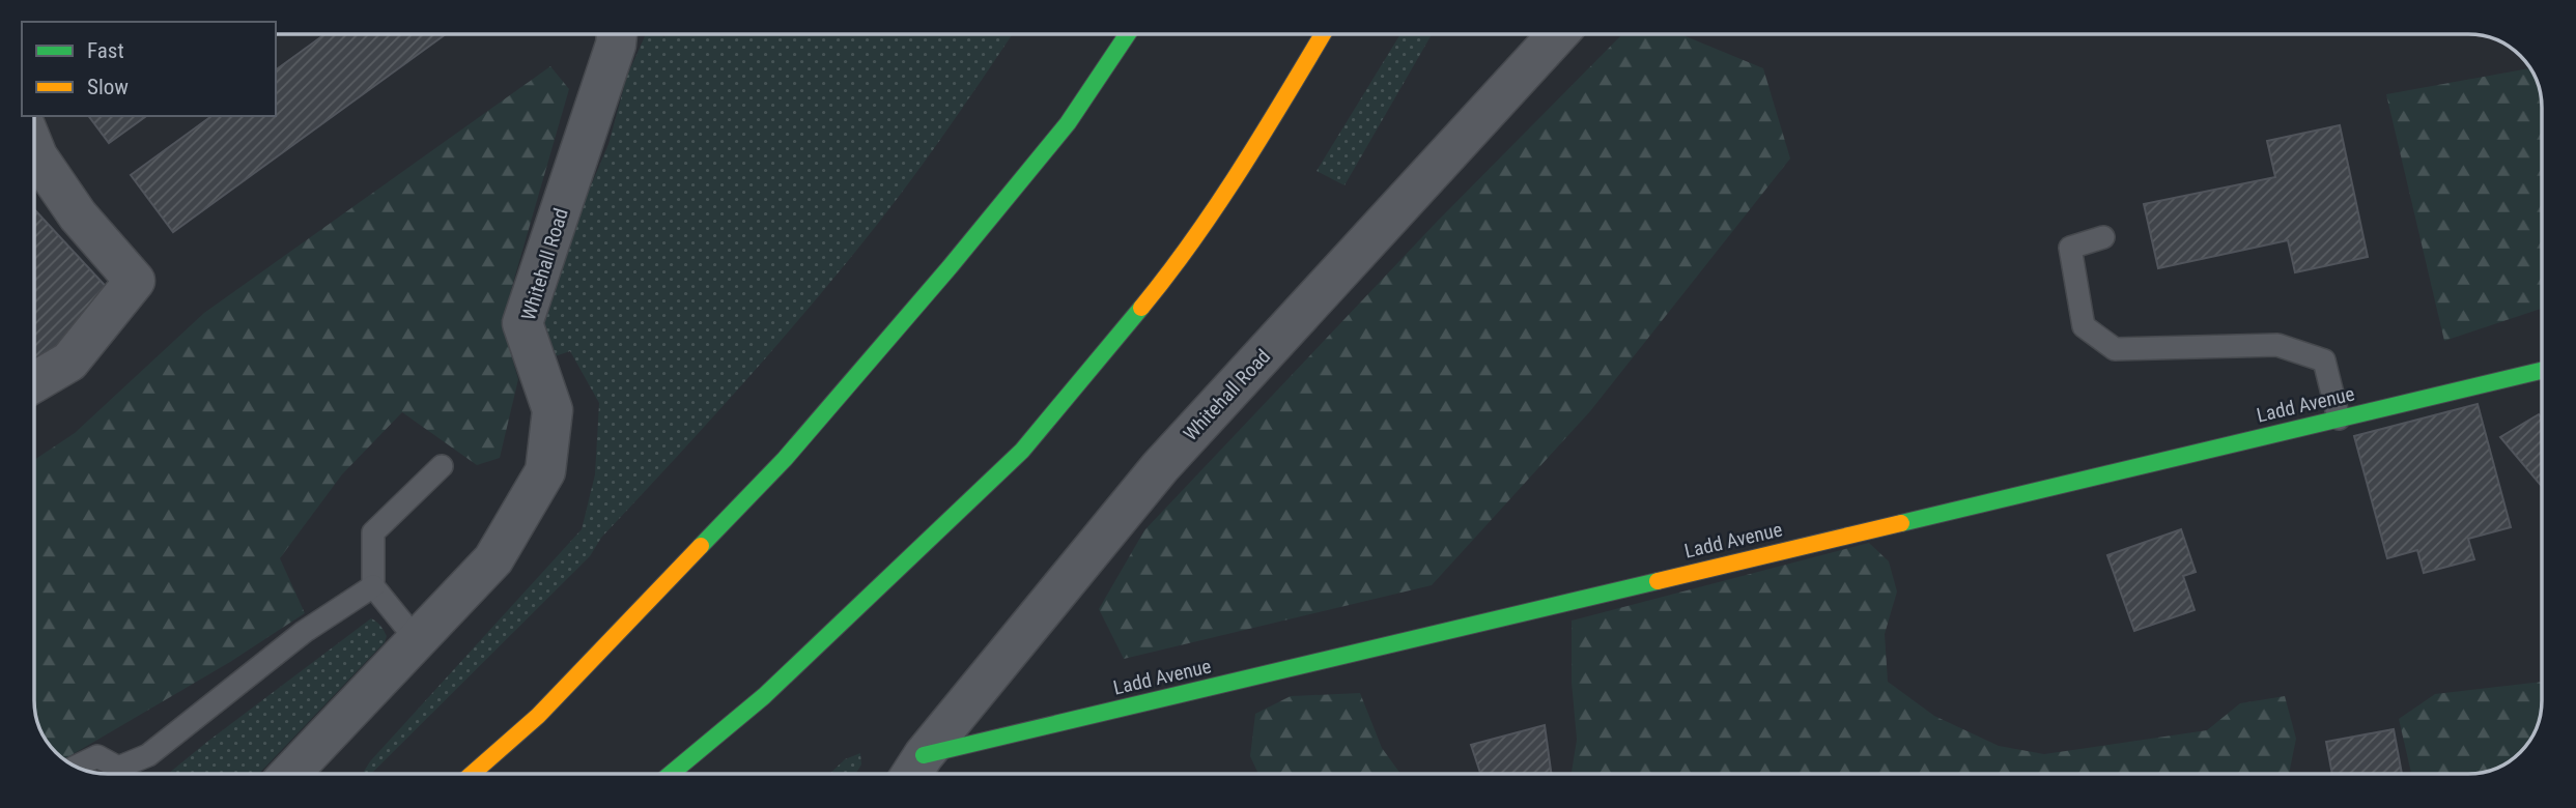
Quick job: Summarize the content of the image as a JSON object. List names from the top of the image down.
{
  "streets": {
    "main road": ["Ladd Avenue"],
    "street": ["Whitehall Road"]
  },
  "crossings": [
    ["Whitehall Road", "Ladd Avenue"]
  ],
  "legend": ["Fast", "Slow"]
}
